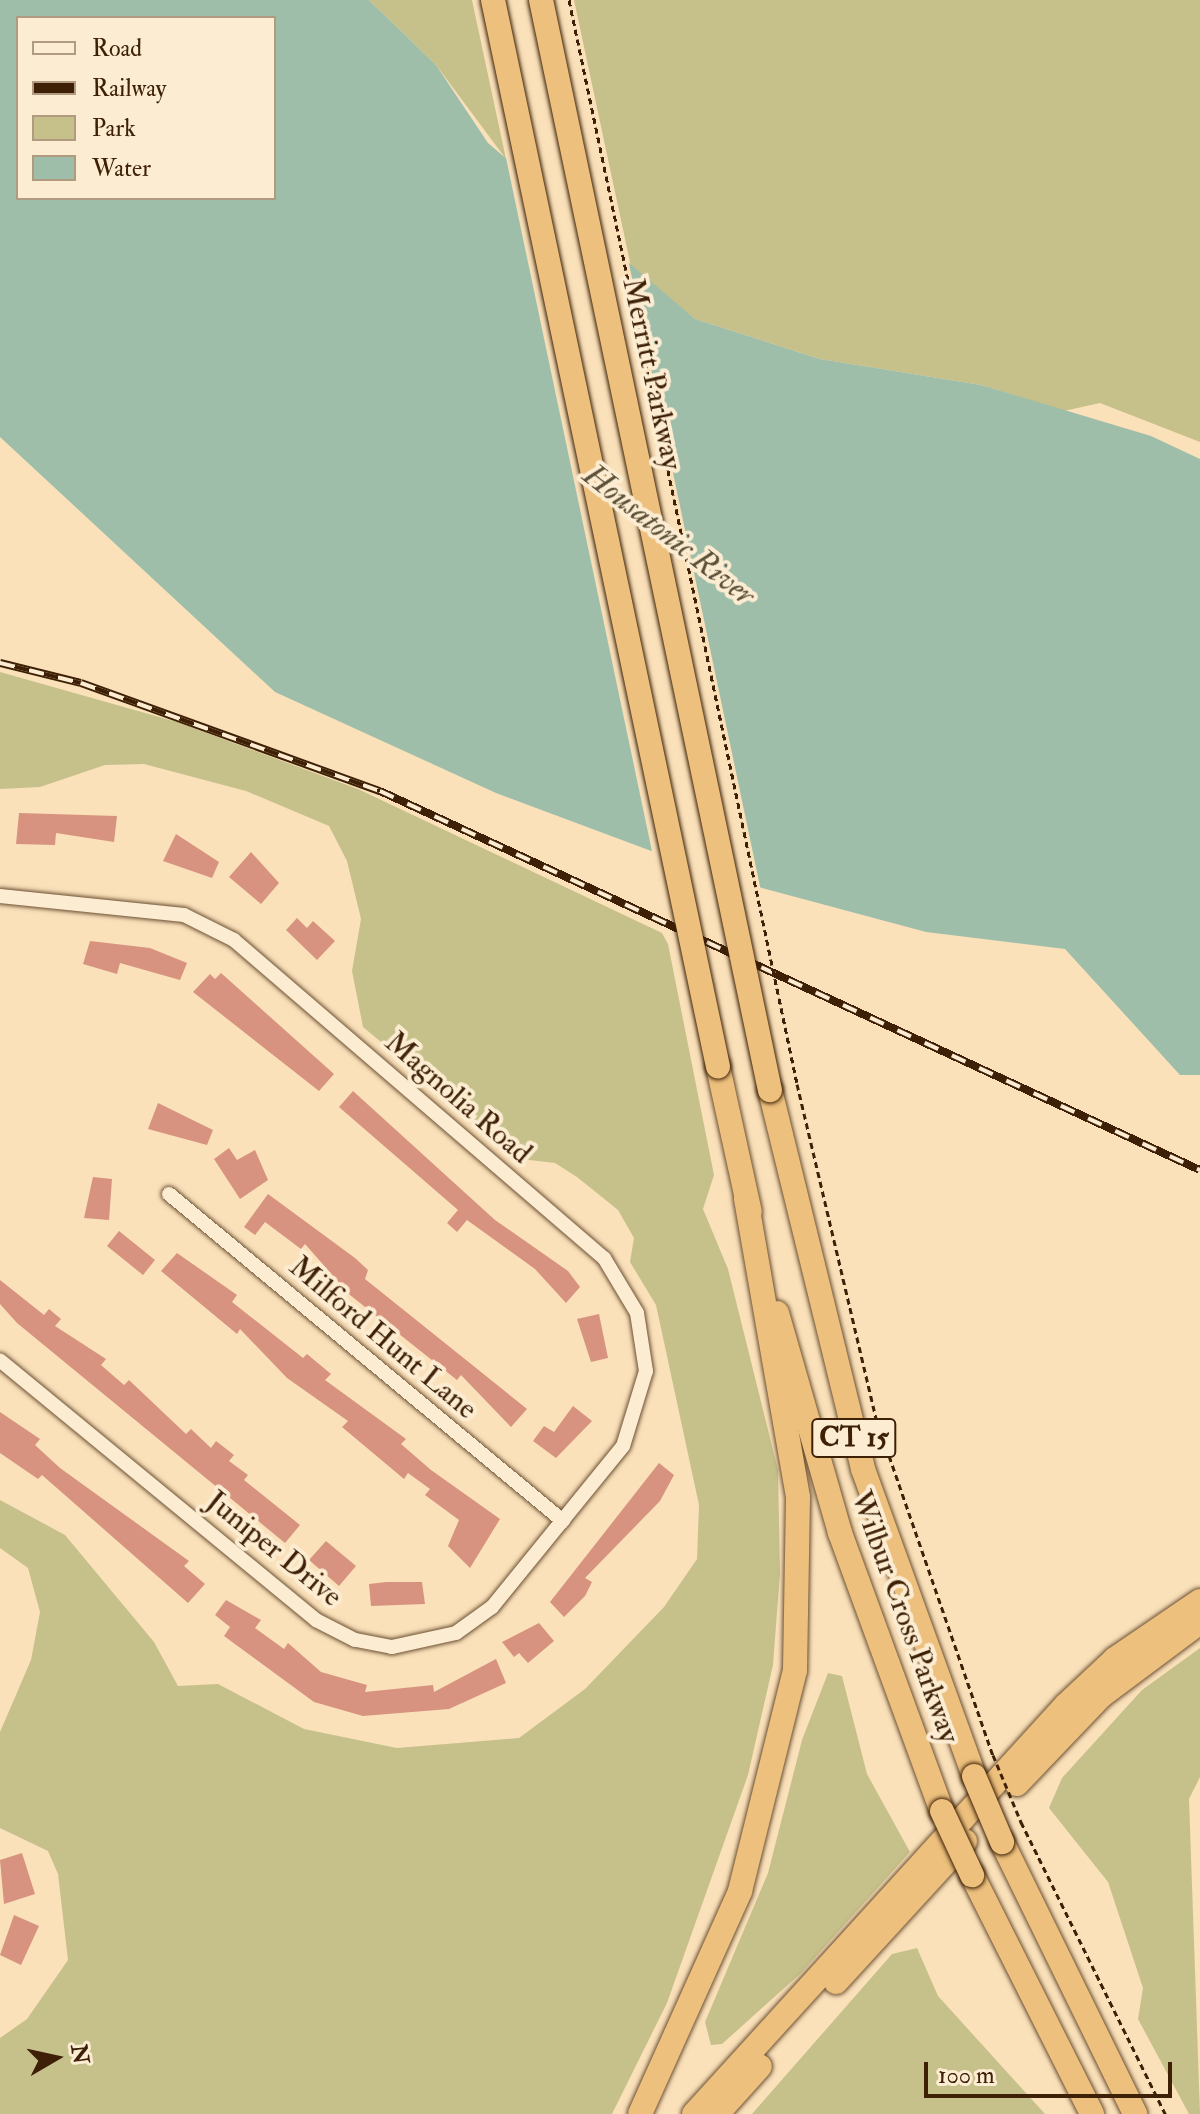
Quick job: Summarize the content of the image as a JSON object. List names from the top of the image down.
{
  "streets": {
    "highway": ["Merritt Parkway", "CT 15", "Wilbur Cross Parkway"],
    "street": ["Magnolia Road", "Milford Hunt Lane", "Juniper Drive"]
  },
  "crossings": [
    ["Merritt Parkway", "Wilbur Cross Parkway"],
    ["Magnolia Road", "Milford Hunt Lane"],
    ["Magnolia Road", "Juniper Drive"],
    ["Milford Hunt Lane", "Juniper Drive"]
  ],
  "water": ["Housatonic River"],
  "legend": [
    "Road",
    "Railway",
    "Park",
    "Water"
  ],
  "scale_bar": "100 m",
  "north": "right"
}
